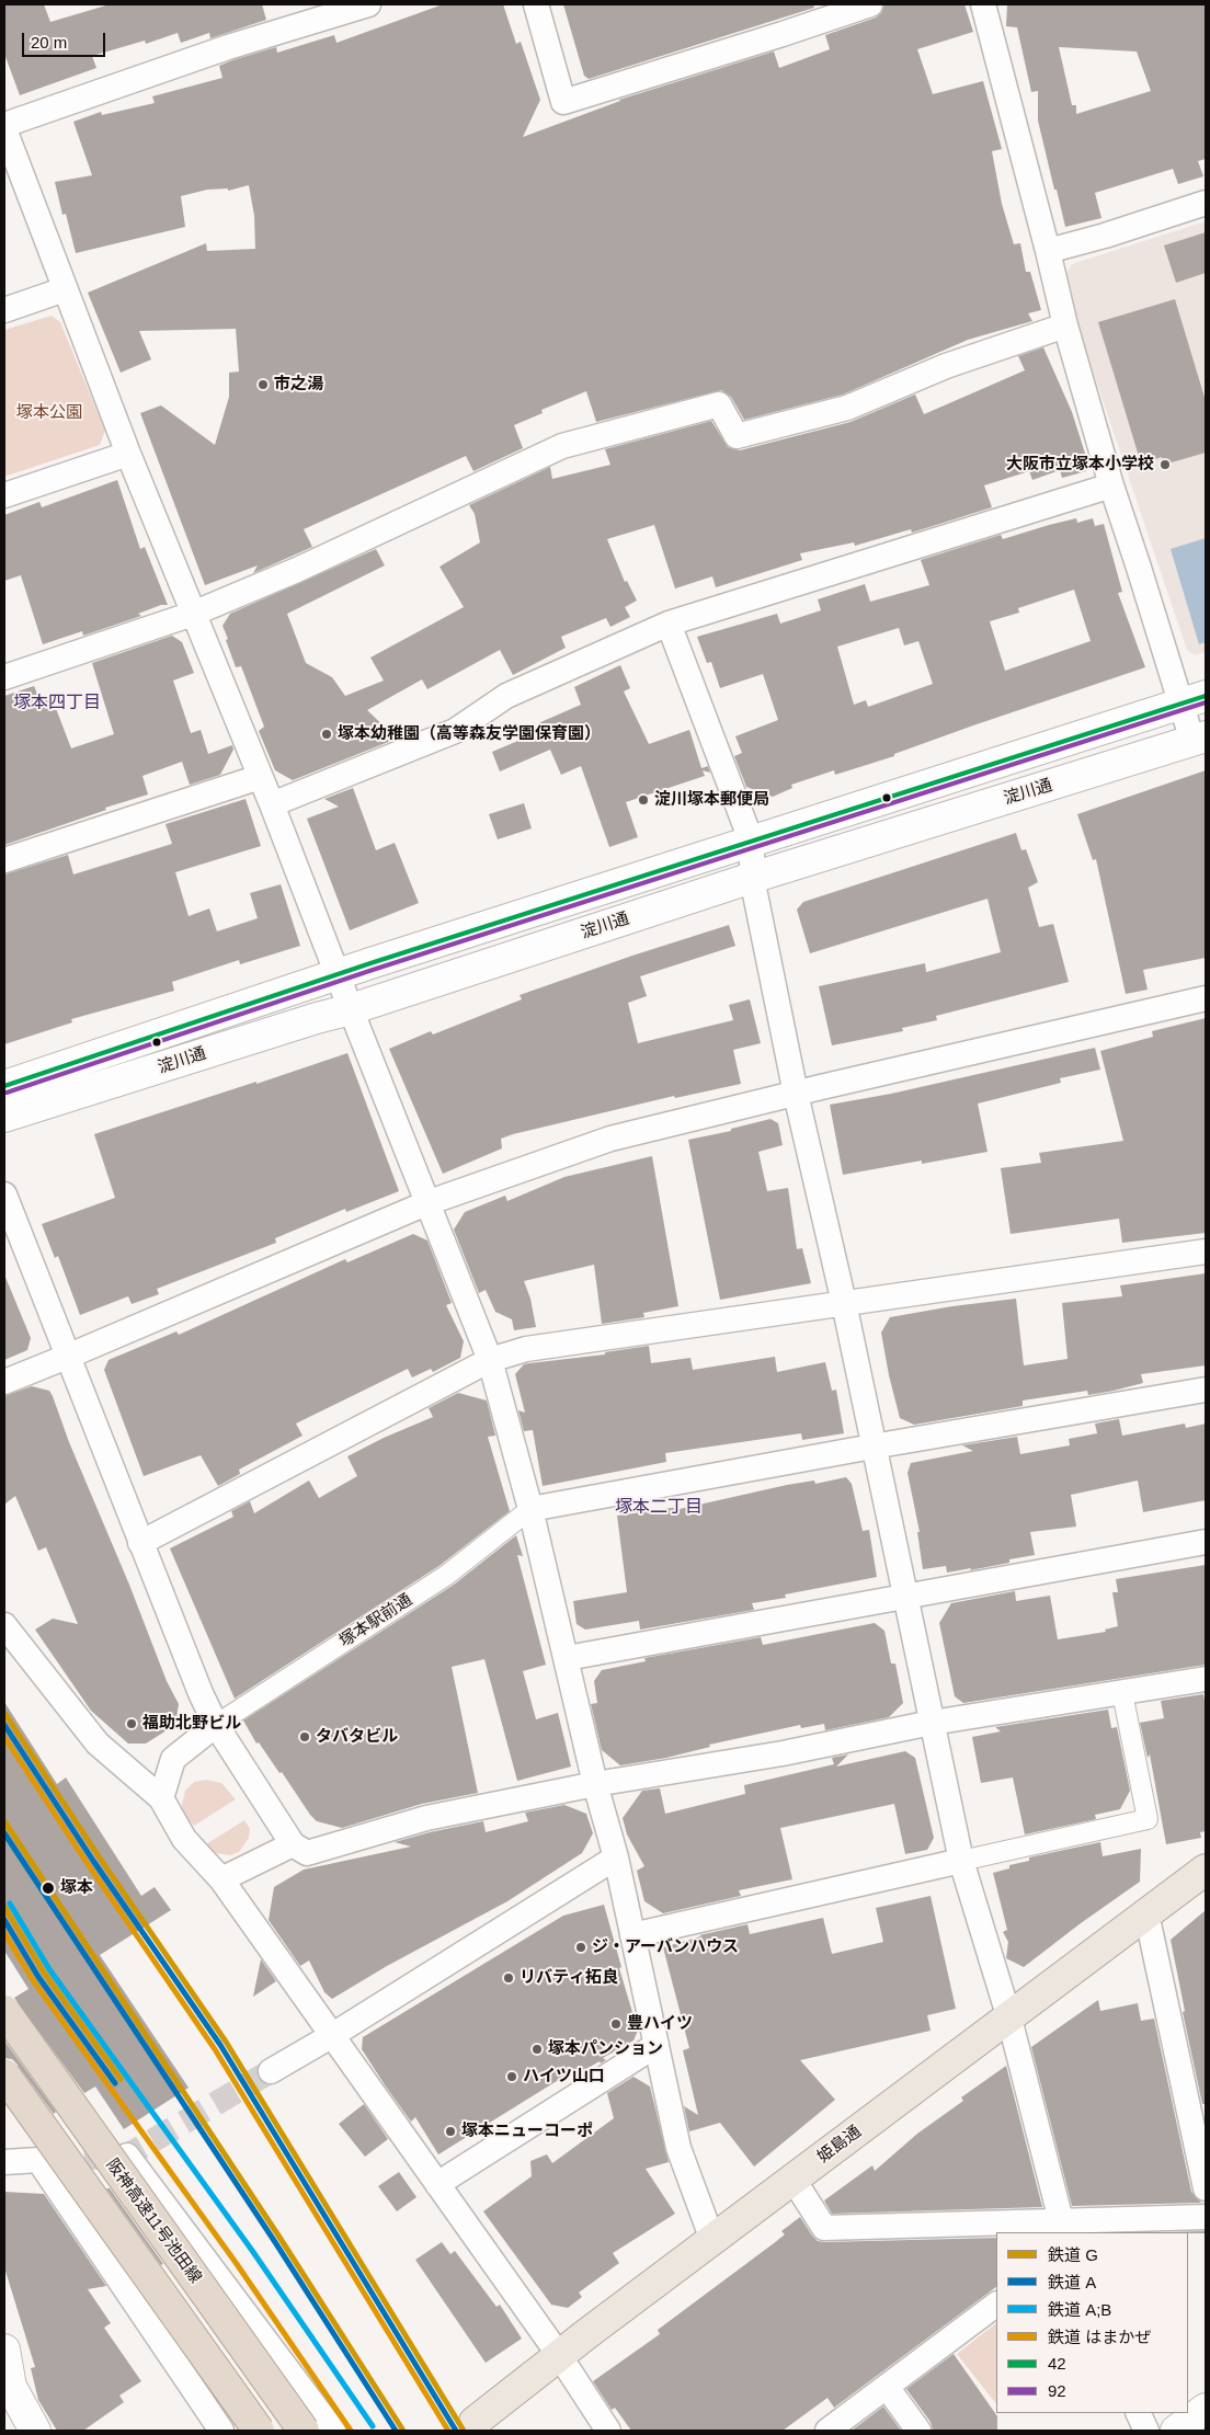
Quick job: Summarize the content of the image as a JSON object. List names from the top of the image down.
{
  "streets": {
    "highway": ["阪神高速11号池田線"],
    "main road": ["姫島通"],
    "street": ["淀川通", "塚本駅前通"]
  },
  "districts": ["塚本四丁目", "塚本二丁目"],
  "parks": ["塚本公園"],
  "places": [
    "市之湯",
    "大阪市立塚本小学校",
    "塚本幼稚園（高等森友学園保育園）",
    "淀川塚本郵便局",
    "福助北野ビル",
    "タバタビル",
    "塚本",
    "ジ・アーバンハウス",
    "リバティ拓良",
    "豊ハイツ",
    "塚本パンション",
    "ハイツ山口",
    "塚本ニューコーポ"
  ],
  "lines": [
    "transit line 42",
    "transit line 92",
    "rail line G",
    "rail line A",
    "rail line はまかぜ",
    "rail line A;B"
  ],
  "legend": [
    "鉄道 G",
    "鉄道 A",
    "鉄道 A;B",
    "鉄道 はまかぜ",
    "42",
    "92"
  ],
  "scale_bar": "20 m"
}
